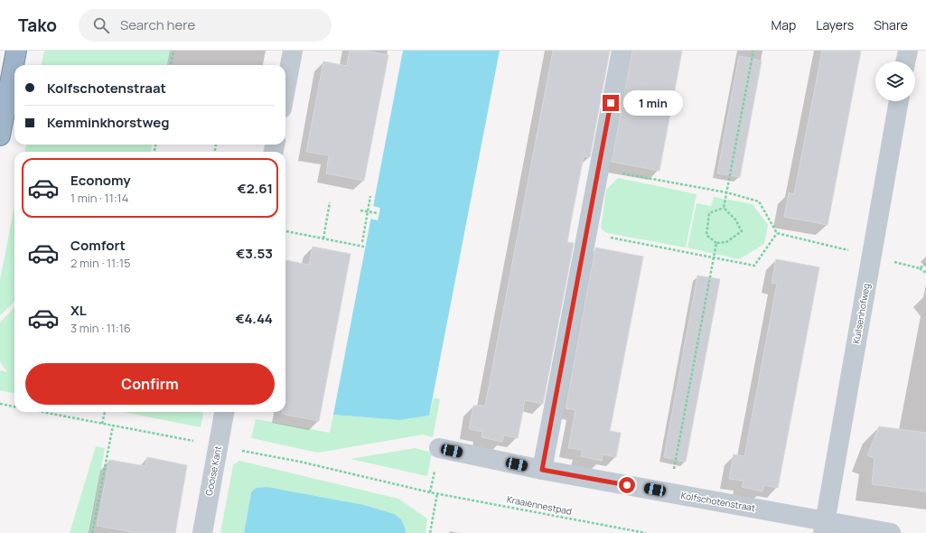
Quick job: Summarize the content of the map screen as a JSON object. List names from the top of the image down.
{
  "streets": {
    "street": ["Kuilsenhofweg", "Gooise Kant", "Kolfschotenstraat"],
    "path": ["Kraaiennestpad"]
  },
  "crossings": [
    ["Kuilsenhofweg", "Kolfschotenstraat"]
  ],
  "page": {
    "header": "Tako",
    "search": "Search here",
    "nav": ["Map", "Layers", "Share"],
    "banner": ["Kolfschotenstraat", "Kemminkhorstweg"],
    "bubble": "1 min",
    "list": [
      {
        "name": "Economy",
        "note": "1 min · 11:14",
        "value": "€2.61"
      },
      {
        "name": "Comfort",
        "note": "2 min · 11:15",
        "value": "€3.53"
      },
      {
        "name": "XL",
        "note": "3 min · 11:16",
        "value": "€4.44"
      }
    ],
    "buttons": "Confirm"
  }
}
